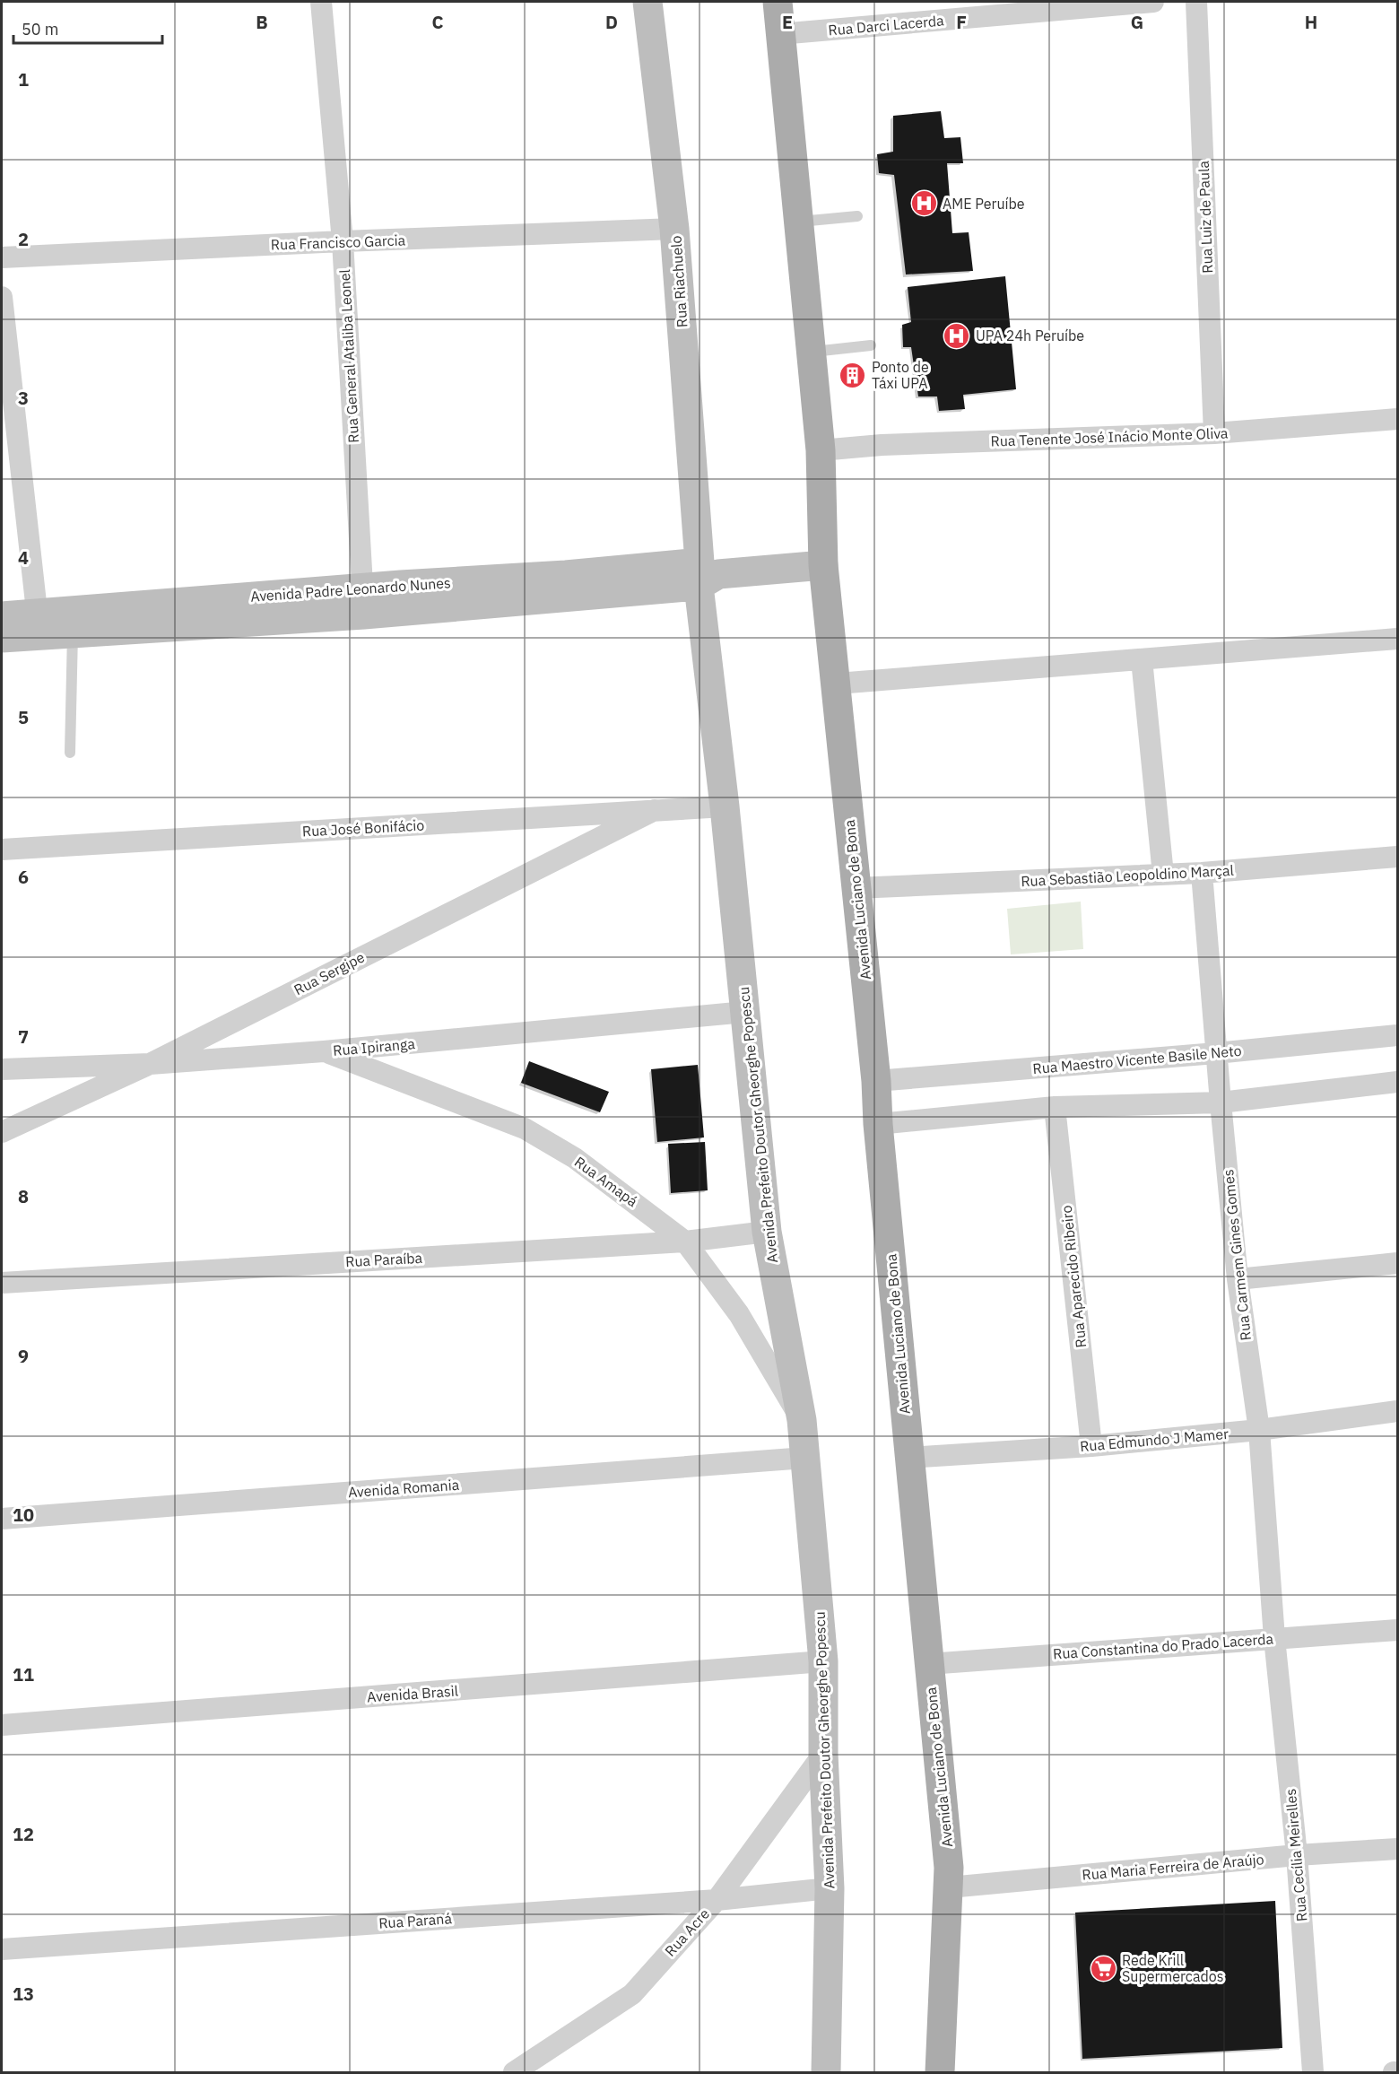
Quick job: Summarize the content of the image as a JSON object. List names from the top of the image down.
{
  "streets": {
    "main road": [
      "Rua Riachuelo",
      "Avenida Padre Leonardo Nunes",
      "Avenida Luciano de Bona",
      "Avenida Prefeito Doutor Gheorghe Popescu"
    ],
    "street": [
      "Rua Darci Lacerda",
      "Rua Luiz de Paula",
      "Rua Francisco Garcia",
      "Rua General Ataliba Leonel",
      "Rua Tenente José Inácio Monte Oliva",
      "Rua José Bonifácio",
      "Rua Sebastião Leopoldino Marçal",
      "Rua Sergipe",
      "Rua Ipiranga",
      "Rua Maestro Vicente Basile Neto",
      "Rua Amapá",
      "Rua Carmem Gines Gomes",
      "Rua Paraíba",
      "Rua Aparecido Ribeiro",
      "Rua Edmundo J Mamer",
      "Avenida Romania",
      "Rua Constantina do Prado Lacerda",
      "Avenida Brasil",
      "Rua Cecília Meirelles",
      "Rua Maria Ferreira de Araújo",
      "Rua Paraná",
      "Rua Acre"
    ]
  },
  "crossings": [
    ["Rua Darci Lacerda", "Avenida Luciano de Bona"],
    ["Rua Luiz de Paula", "Rua Tenente José Inácio Monte Oliva"],
    ["Rua Francisco Garcia", "Rua Riachuelo"],
    ["Rua Francisco Garcia", "Rua General Ataliba Leonel"],
    ["Rua Riachuelo", "Avenida Padre Leonardo Nunes"],
    ["Rua Riachuelo", "Avenida Prefeito Doutor Gheorghe Popescu"],
    ["Rua General Ataliba Leonel", "Avenida Padre Leonardo Nunes"],
    ["Rua Tenente José Inácio Monte Oliva", "Avenida Luciano de Bona"],
    ["Avenida Padre Leonardo Nunes", "Avenida Luciano de Bona"],
    ["Avenida Padre Leonardo Nunes", "Avenida Prefeito Doutor Gheorghe Popescu"],
    ["Rua José Bonifácio", "Rua Sergipe"],
    ["Rua José Bonifácio", "Avenida Prefeito Doutor Gheorghe Popescu"],
    ["Rua Sebastião Leopoldino Marçal", "Avenida Luciano de Bona"],
    ["Rua Sebastião Leopoldino Marçal", "Rua Carmem Gines Gomes"],
    ["Avenida Luciano de Bona", "Rua Maestro Vicente Basile Neto"],
    ["Avenida Luciano de Bona", "Rua Edmundo J Mamer"],
    ["Avenida Luciano de Bona", "Rua Constantina do Prado Lacerda"],
    ["Avenida Luciano de Bona", "Rua Maria Ferreira de Araújo"],
    ["Rua Sergipe", "Rua Ipiranga"],
    ["Rua Ipiranga", "Avenida Prefeito Doutor Gheorghe Popescu"],
    ["Rua Ipiranga", "Rua Amapá"],
    ["Rua Maestro Vicente Basile Neto", "Rua Carmem Gines Gomes"],
    ["Avenida Prefeito Doutor Gheorghe Popescu", "Rua Amapá"],
    ["Avenida Prefeito Doutor Gheorghe Popescu", "Rua Paraíba"],
    ["Avenida Prefeito Doutor Gheorghe Popescu", "Avenida Romania"],
    ["Avenida Prefeito Doutor Gheorghe Popescu", "Avenida Brasil"],
    ["Avenida Prefeito Doutor Gheorghe Popescu", "Rua Paraná"],
    ["Avenida Prefeito Doutor Gheorghe Popescu", "Rua Acre"],
    ["Rua Amapá", "Rua Paraíba"],
    ["Rua Carmem Gines Gomes", "Rua Edmundo J Mamer"],
    ["Rua Carmem Gines Gomes", "Rua Constantina do Prado Lacerda"],
    ["Rua Carmem Gines Gomes", "Rua Cecília Meirelles"],
    ["Rua Aparecido Ribeiro", "Rua Edmundo J Mamer"],
    ["Rua Constantina do Prado Lacerda", "Rua Cecília Meirelles"],
    ["Rua Cecília Meirelles", "Rua Maria Ferreira de Araújo"],
    ["Rua Paraná", "Rua Acre"]
  ],
  "places": {
    "hospital": ["AME Peruíbe", "UPA 24h Peruíbe"],
    "building": ["Ponto de Táxi UPA"],
    "supermarket": ["Rede Krill Supermercados"]
  },
  "scale_bar": "50 m",
  "grid": {
    "columns": [
      "B",
      "C",
      "D",
      "E",
      "F",
      "G",
      "H"
    ],
    "rows": [
      "1",
      "2",
      "3",
      "4",
      "5",
      "6",
      "7",
      "8",
      "9",
      "10",
      "11",
      "12",
      "13"
    ]
  }
}
